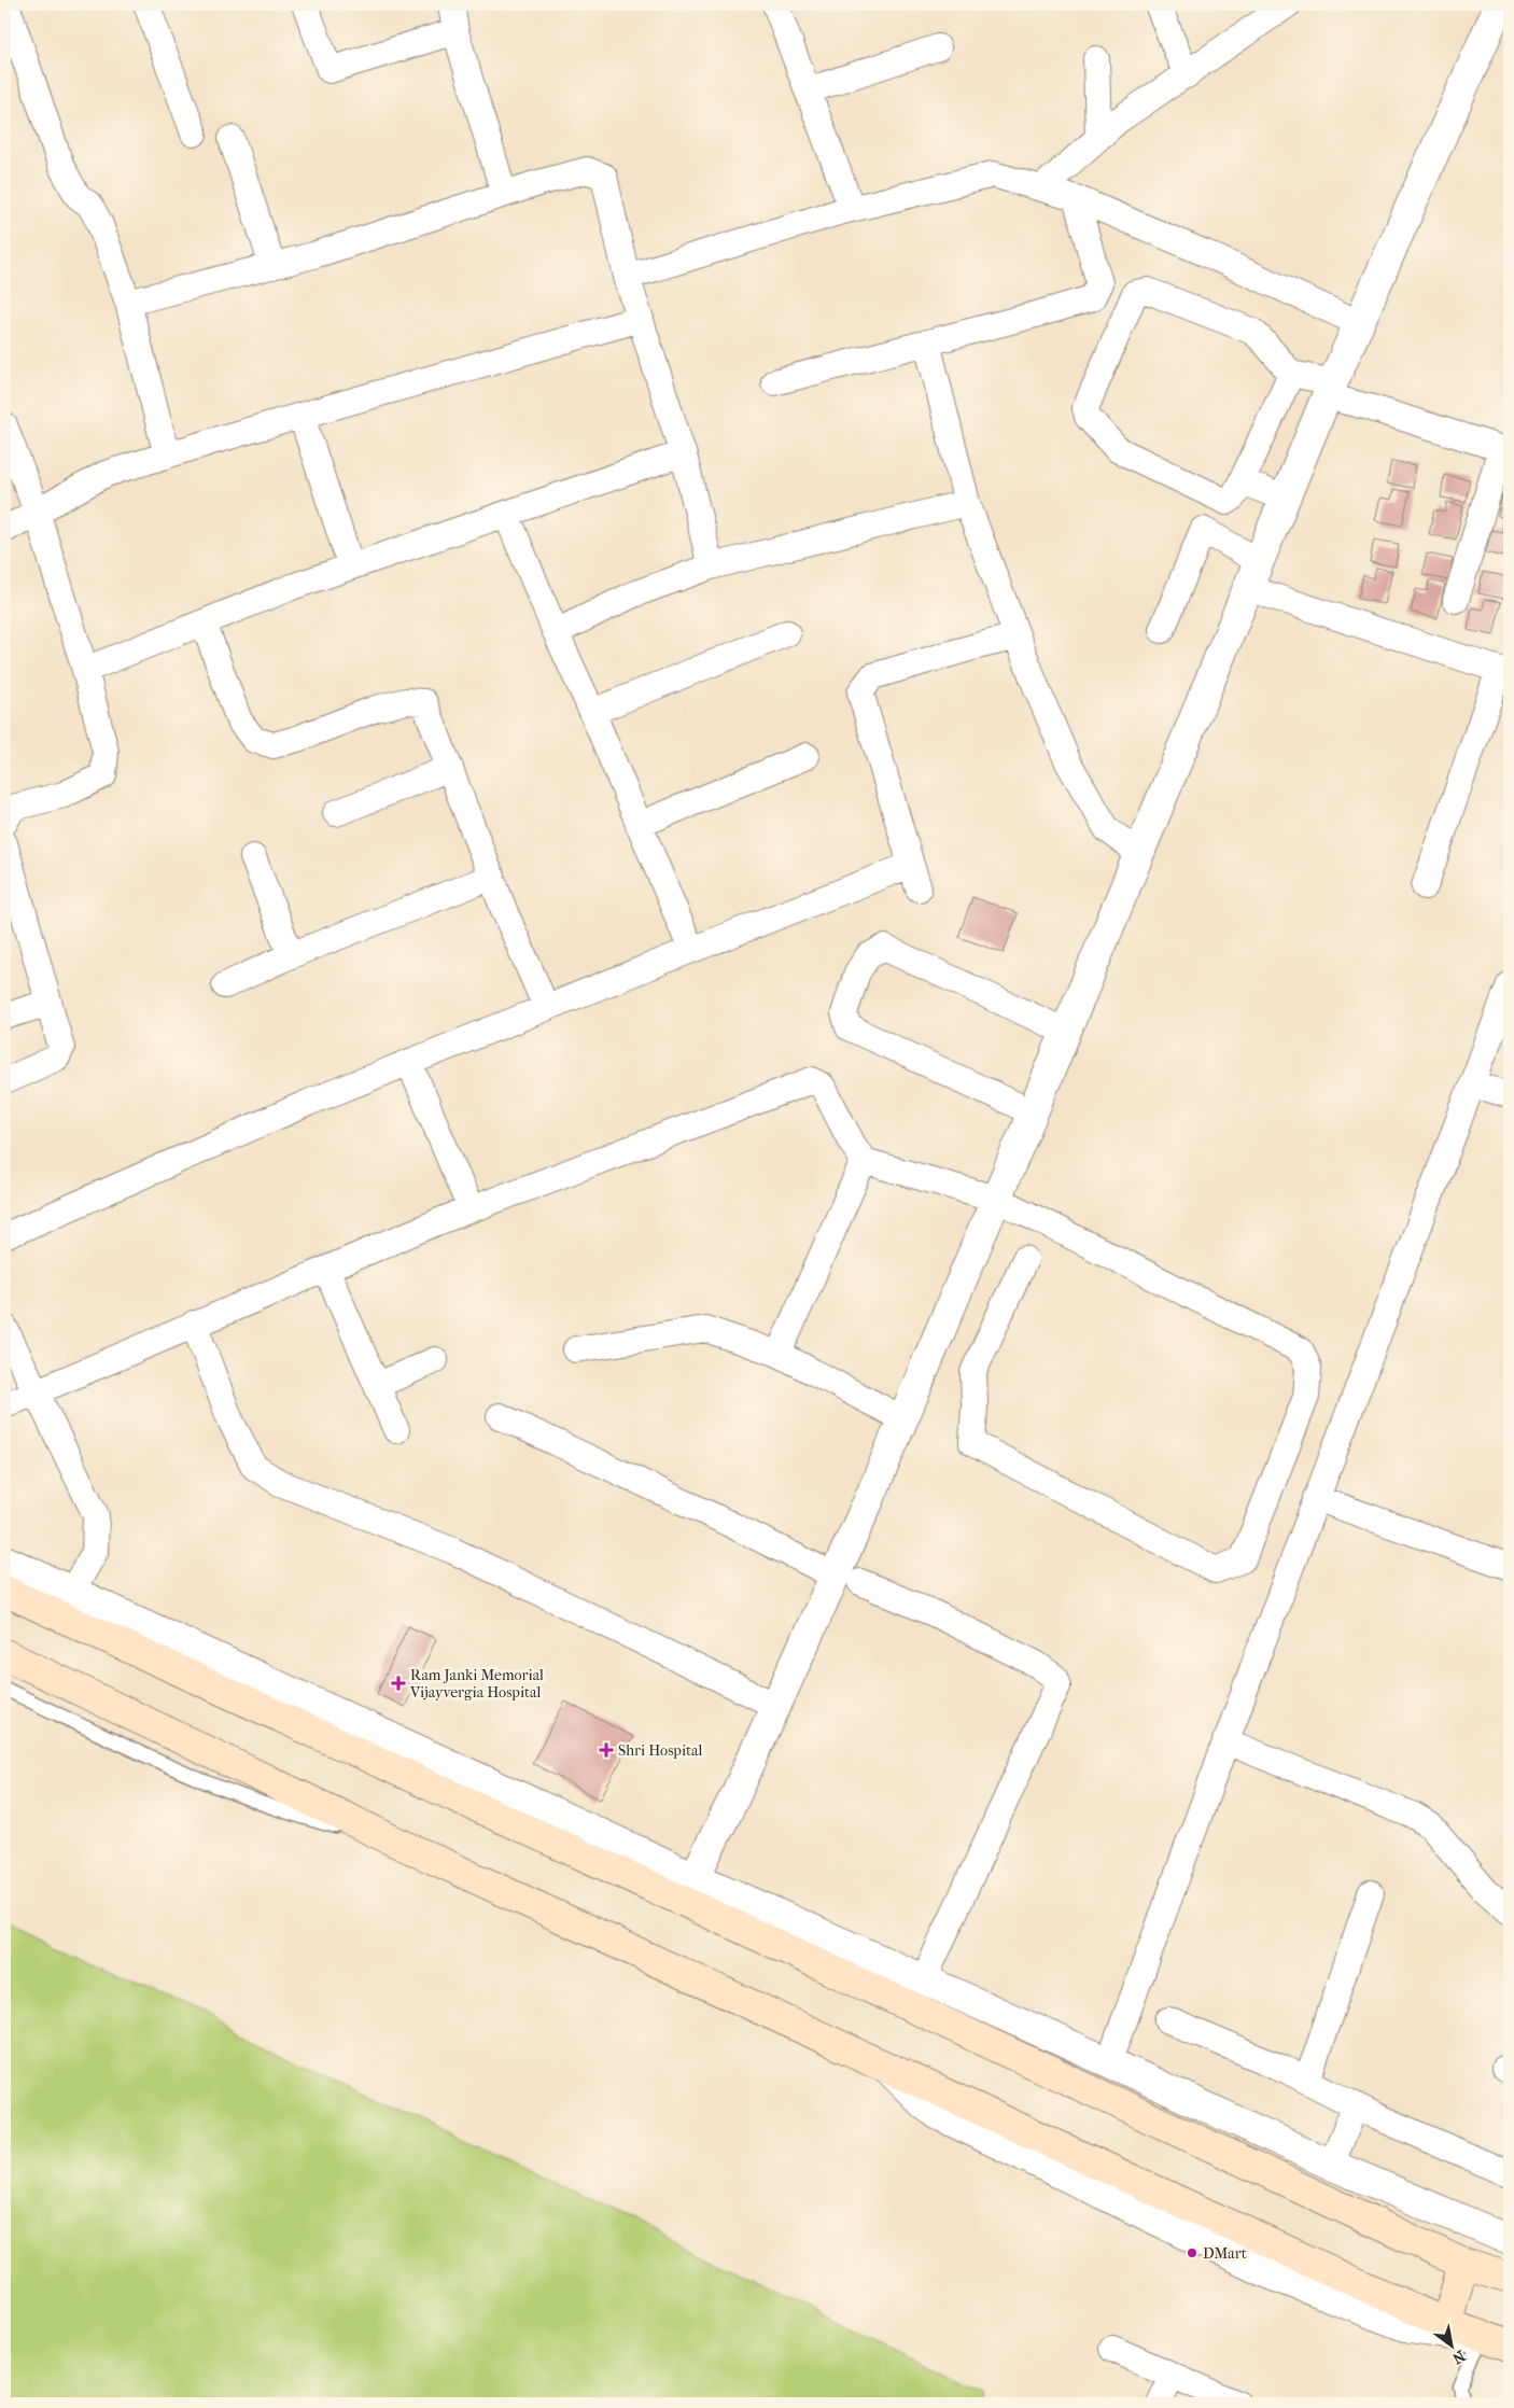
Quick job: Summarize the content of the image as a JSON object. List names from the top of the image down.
{
  "places": {
    "health": ["Ram Janki Memorial Vijayvergia Hospital", "Shri Hospital"],
    "other": ["DMart"]
  },
  "north": "bottom right"
}
